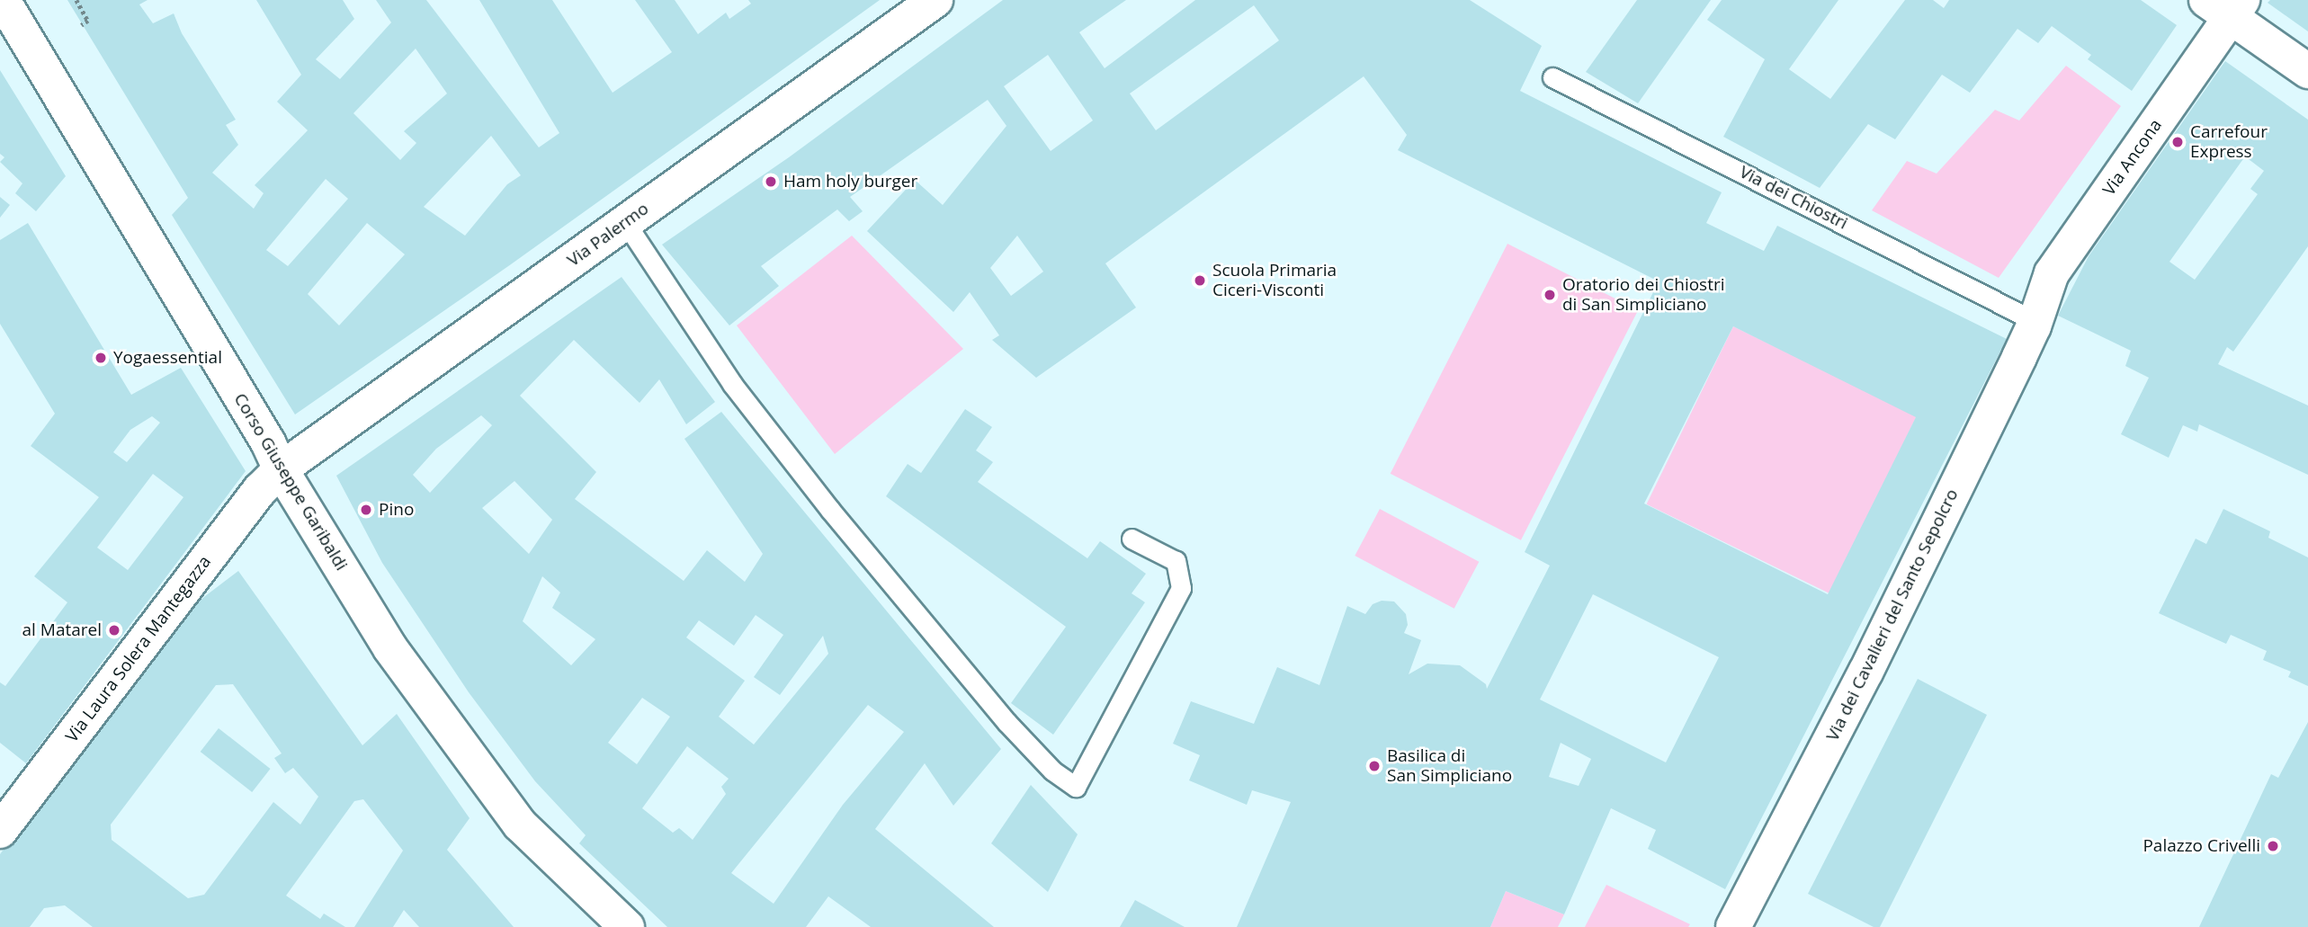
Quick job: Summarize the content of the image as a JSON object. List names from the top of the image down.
{
  "streets": {
    "street": [
      "Via Ancona",
      "Via Palermo",
      "Corso Giuseppe Garibaldi",
      "Via dei Cavalieri del Santo Sepolcro",
      "Via Laura Solera Mantegazza"
    ],
    "lane": ["Via dei Chiostri"]
  },
  "crossings": [
    ["Via Ancona", "Via dei Chiostri"],
    ["Via Ancona", "Via dei Cavalieri del Santo Sepolcro"],
    ["Via dei Chiostri", "Via dei Cavalieri del Santo Sepolcro"],
    ["Via Palermo", "Corso Giuseppe Garibaldi"],
    ["Via Palermo", "Via Laura Solera Mantegazza"],
    ["Corso Giuseppe Garibaldi", "Via Laura Solera Mantegazza"]
  ],
  "places": [
    "Carrefour Express",
    "Ham holy burger",
    "Scuola Primaria Ciceri-Visconti",
    "Oratorio dei Chiostri di San Simpliciano",
    "Yogaessential",
    "Pino",
    "al Matarel",
    "Basilica di San Simpliciano",
    "Palazzo Crivelli"
  ]
}
